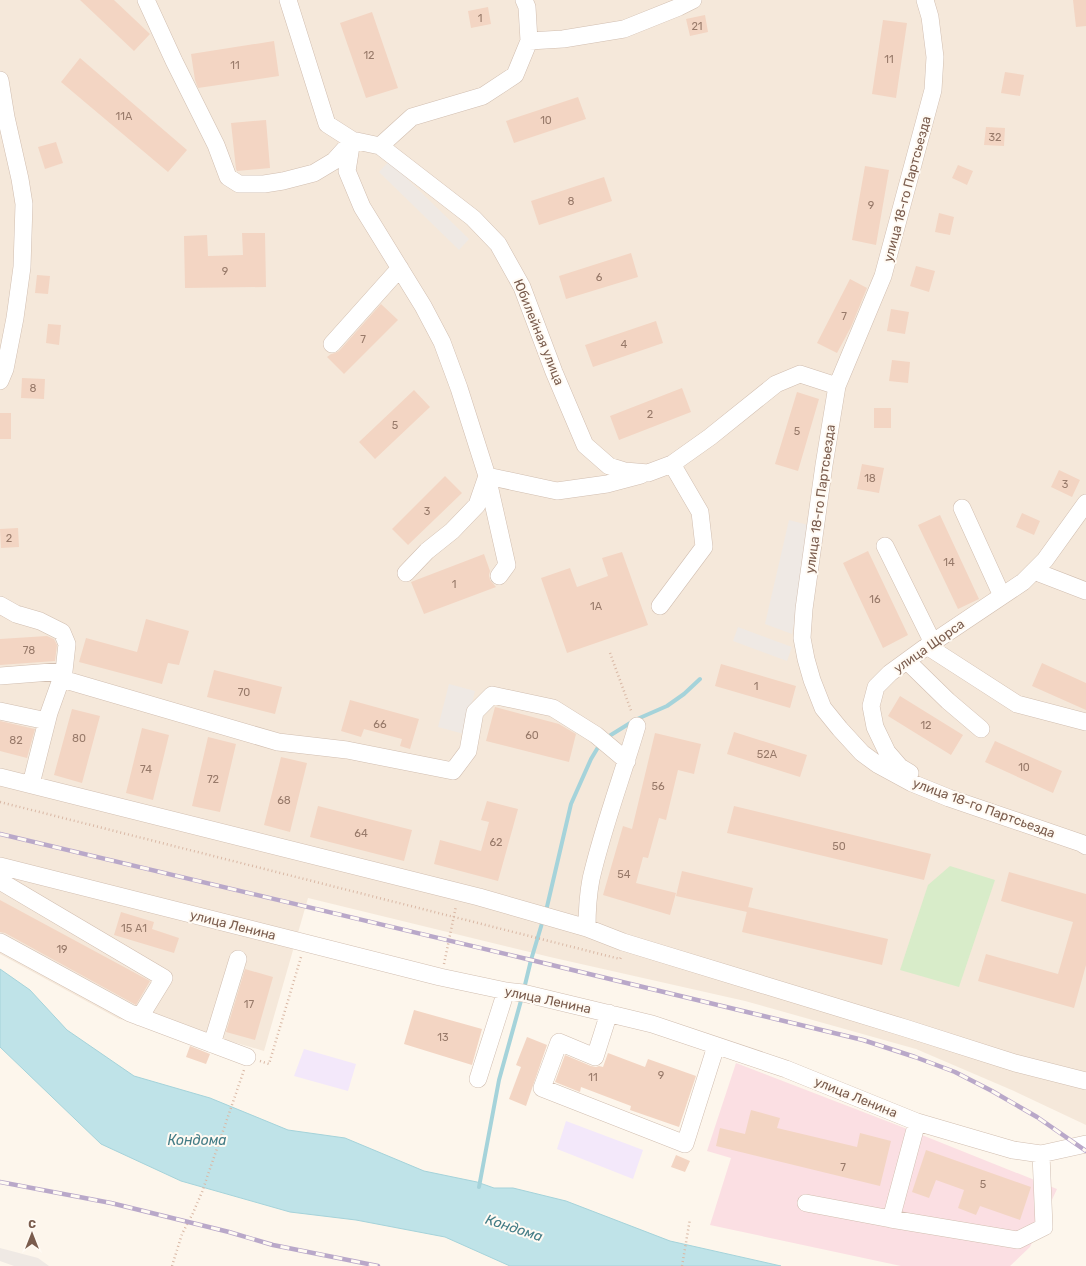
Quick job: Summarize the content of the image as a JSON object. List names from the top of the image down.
{
  "streets": {
    "street": [
      "улица 18-го Партсьезда",
      "Юбилейная улица",
      "улица Щорса",
      "улица Ленина"
    ]
  },
  "crossings": [
    ["улица 18-го Партсьезда", "Юбилейная улица"],
    ["улица 18-го Партсьезда", "улица Щорса"]
  ],
  "water": ["Кондома"],
  "house_numbers": [
    "1",
    "21",
    "12",
    "11",
    "11",
    "11А",
    "10",
    "32",
    "8",
    "9",
    "9",
    "6",
    "7",
    "7",
    "4",
    "8",
    "2",
    "5",
    "5",
    "18",
    "3",
    "3",
    "2",
    "14",
    "1",
    "16",
    "1А",
    "78",
    "1",
    "70",
    "66",
    "12",
    "60",
    "80",
    "82",
    "52А",
    "10",
    "74",
    "72",
    "56",
    "68",
    "64",
    "62",
    "50",
    "54",
    "15 А1",
    "19",
    "17",
    "13",
    "9",
    "11",
    "7",
    "5"
  ],
  "north": "top"
}
